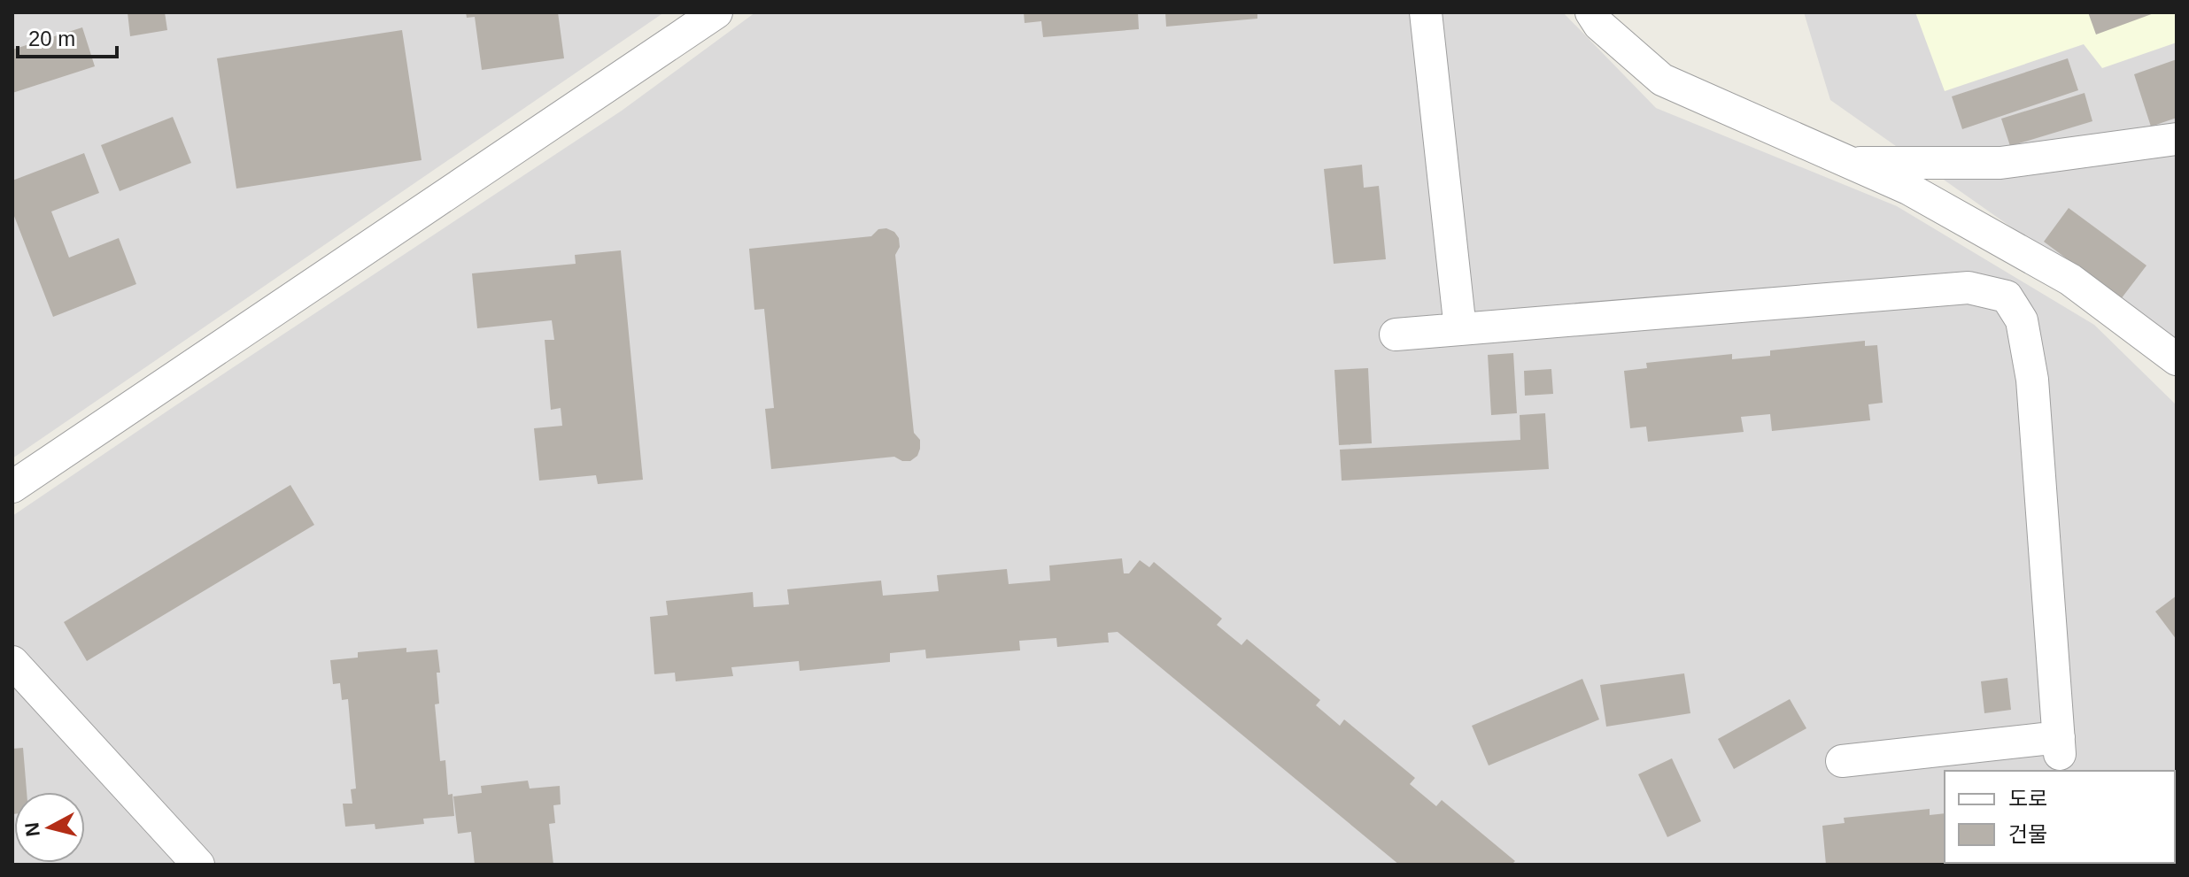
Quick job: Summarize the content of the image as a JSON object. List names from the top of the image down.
{
  "legend": ["도로", "건물"],
  "scale_bar": "20 m",
  "north": "left"
}
